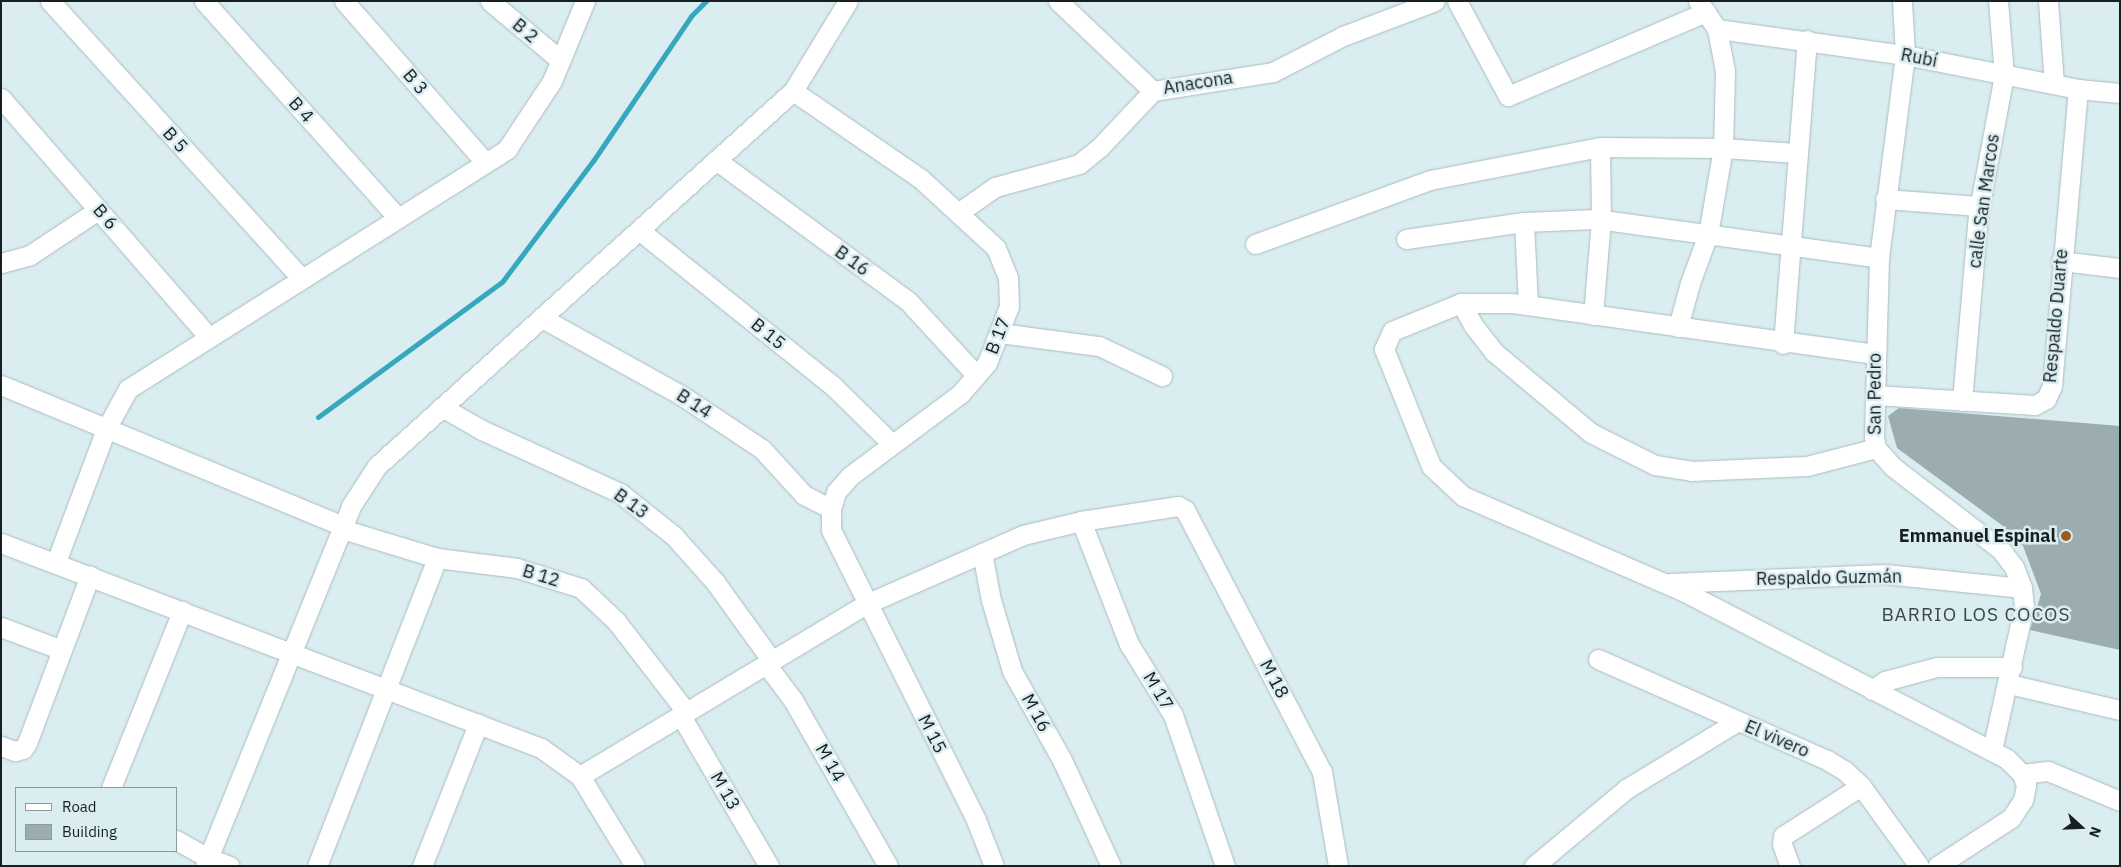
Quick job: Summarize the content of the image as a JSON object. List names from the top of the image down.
{
  "streets": {
    "street": [
      "B 2",
      "Rubí",
      "B 3",
      "Anacona",
      "B 4",
      "B 5",
      "calle San Marcos",
      "B 6",
      "B 16",
      "Respaldo Duarte",
      "B 15",
      "B 17",
      "San Pedro",
      "B 14",
      "B 13",
      "B 12",
      "Respaldo Guzmán",
      "M 18",
      "M 17",
      "M 16",
      "M 15",
      "El vivero",
      "M 14",
      "M 13"
    ]
  },
  "crossings": [
    ["Rubí", "calle San Marcos"],
    ["Rubí", "Respaldo Duarte"],
    ["Rubí", "San Pedro"],
    ["Anacona", "B 17"],
    ["calle San Marcos", "Respaldo Duarte"],
    ["B 16", "B 17"],
    ["Respaldo Duarte", "San Pedro"],
    ["B 15", "B 17"],
    ["B 17", "B 14"],
    ["B 17", "M 15"],
    ["San Pedro", "Respaldo Guzmán"],
    ["B 13", "M 14"],
    ["B 12", "M 13"],
    ["M 18", "M 17"]
  ],
  "districts": ["BARRIO LOS COCOS"],
  "places": ["Emmanuel Espinal"],
  "legend": ["Road", "Building"],
  "north": "right"
}
